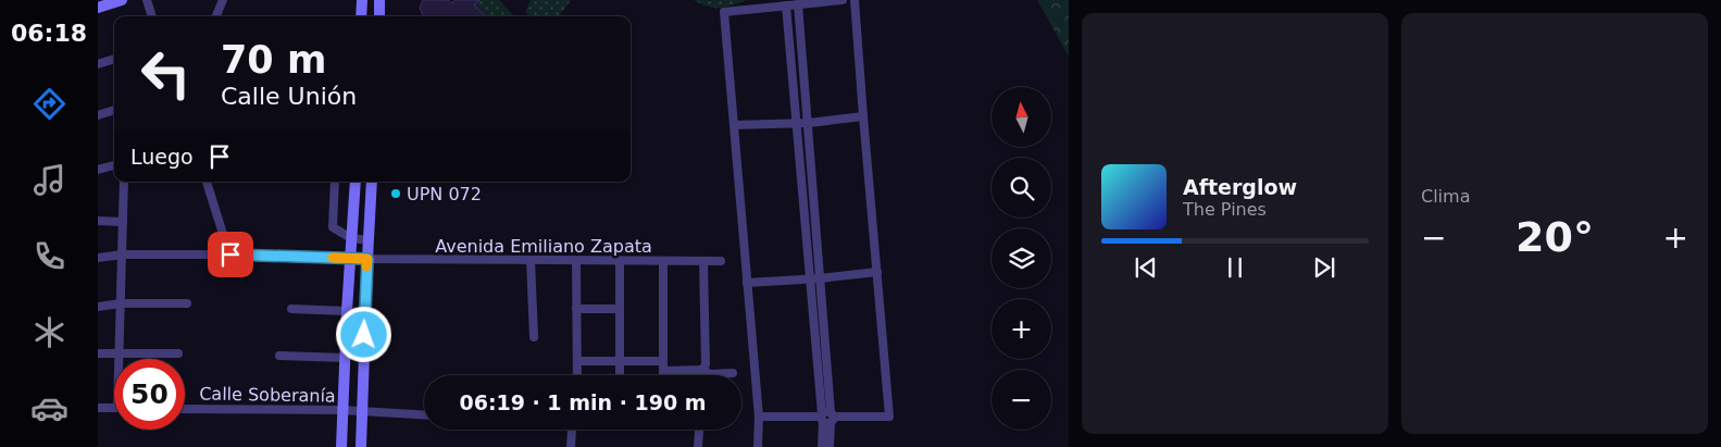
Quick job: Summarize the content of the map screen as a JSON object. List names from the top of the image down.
{
  "streets": {
    "street": ["Avenida Emiliano Zapata", "Calle Soberanía"]
  },
  "places": ["UPN 072"],
  "north": "top",
  "page": {
    "tabs": "06:18",
    "tile": "Clima",
    "turn": ["70 m", "Calle Unión"],
    "map_buttons": ["+", "−"],
    "then": "Luego",
    "song": ["Afterglow", "The Pines"],
    "heat": ["−", "20°", "+"],
    "limit": "50",
    "trip": "06:19 · 1 min · 190 m"
  }
}
